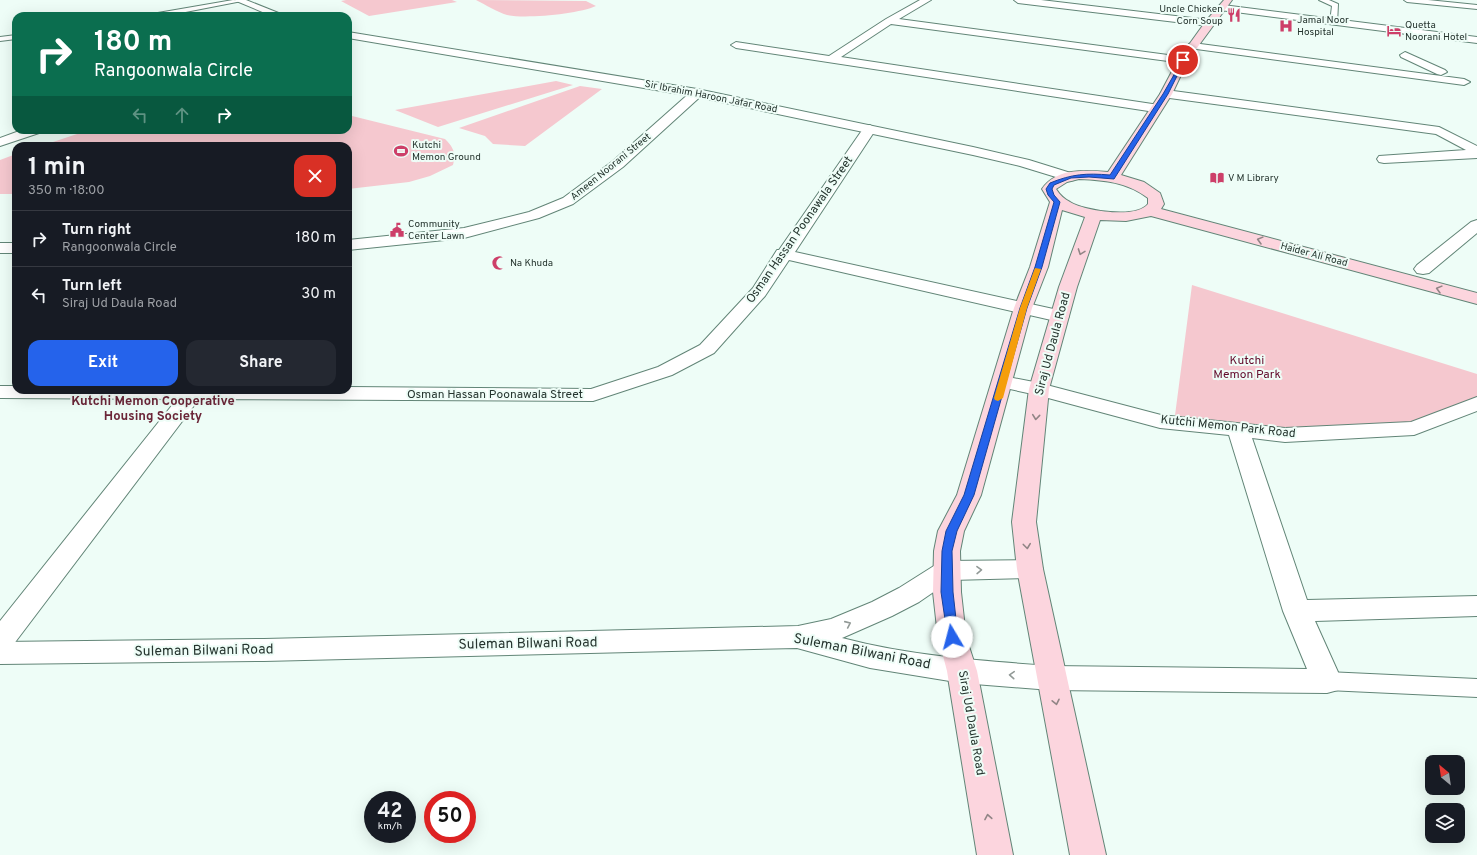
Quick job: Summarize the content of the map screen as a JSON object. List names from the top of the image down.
{
  "streets": {
    "main road": ["Haider Ali Road", "Siraj Ud Daula Road"],
    "street": [
      "Sir Ibrahim Haroon Jafar Road",
      "Ameen Noorani Street",
      "Osman Hassan Poonawala Street",
      "Kutchi Memon Park Road",
      "Suleman Bilwani Road"
    ]
  },
  "crossings": [
    ["Sir Ibrahim Haroon Jafar Road", "Ameen Noorani Street"],
    ["Sir Ibrahim Haroon Jafar Road", "Osman Hassan Poonawala Street"],
    ["Siraj Ud Daula Road", "Kutchi Memon Park Road"],
    ["Siraj Ud Daula Road", "Suleman Bilwani Road"]
  ],
  "districts": ["Kutchi Memon Cooperative Housing Society"],
  "parks": ["Kutchi Memon Park"],
  "places": {
    "restaurant": ["Uncle Chicken Corn Soup"],
    "hospital": ["Jamal Noor Hospital"],
    "hotel": ["Quetta Noorani Hotel"],
    "sports": ["Kutchi Memon Ground"],
    "library": ["V M Library"],
    "public building": ["Community Center Lawn"],
    "mosque": ["Na Khuda"]
  },
  "north": "top left",
  "page": {
    "turn": ["180 m", "Rangoonwala Circle"],
    "heading": ["1 min", "350 m · 18:00"],
    "list": [
      {
        "name": "Turn right",
        "note": "Rangoonwala Circle",
        "value": "180 m"
      },
      {
        "name": "Turn left",
        "note": "Siraj Ud Daula Road",
        "value": "30 m"
      }
    ],
    "buttons": ["Exit", "Share"],
    "speed": "42 km/h",
    "limit": "50"
  }
}
